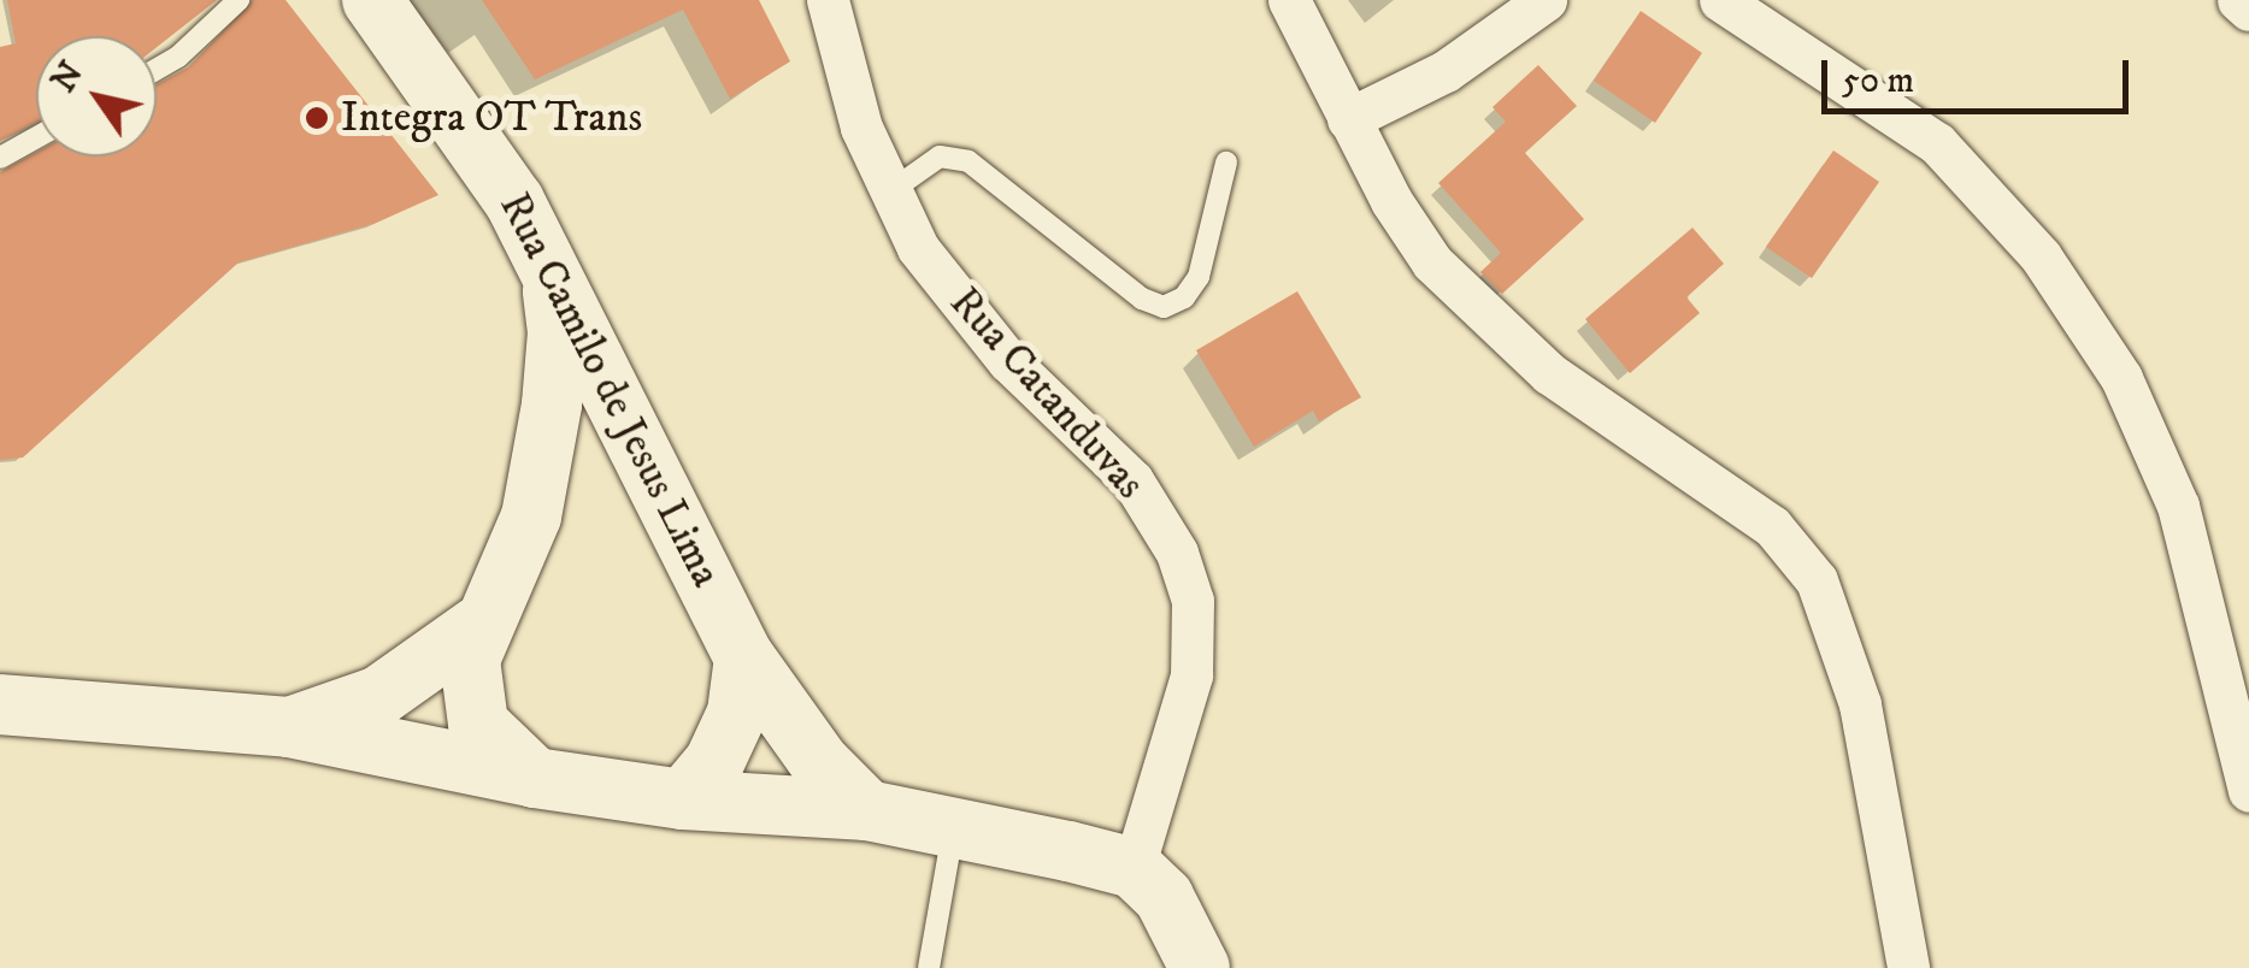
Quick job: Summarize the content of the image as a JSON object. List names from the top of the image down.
{
  "streets": {
    "main road": ["Rua Camilo de Jesus Lima"],
    "street": ["Rua Catanduvas"]
  },
  "places": ["Integra OT Trans"],
  "scale_bar": "50 m",
  "north": "top left"
}
